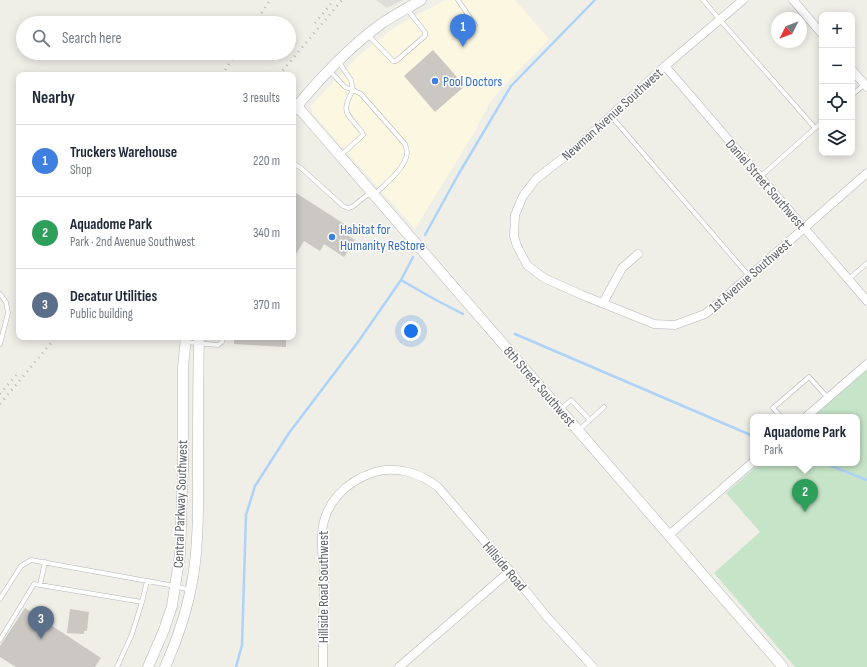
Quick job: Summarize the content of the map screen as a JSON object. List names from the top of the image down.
{
  "streets": {
    "street": [
      "Newman Avenue Southwest",
      "Daniel Street Southwest",
      "1st Avenue Southwest",
      "8th Street Southwest",
      "Central Parkway Southwest",
      "Hillside Road",
      "Hillside Road Southwest"
    ]
  },
  "crossings": [
    ["Newman Avenue Southwest", "Daniel Street Southwest"],
    ["Newman Avenue Southwest", "1st Avenue Southwest"],
    ["Daniel Street Southwest", "1st Avenue Southwest"],
    ["Hillside Road", "Hillside Road Southwest"]
  ],
  "places": ["Pool Doctors", "Habitat for Humanity ReStore"],
  "north": "bottom left",
  "page": {
    "map_buttons": ["+", "−"],
    "pins": ["1", "2", "3"],
    "search": "Search here",
    "heading": ["Nearby", "3 results"],
    "list": [
      {
        "mark": "1",
        "name": "Truckers Warehouse",
        "note": "Shop",
        "value": "220 m"
      },
      {
        "mark": "2",
        "name": "Aquadome Park",
        "note": "Park · 2nd Avenue Southwest",
        "value": "340 m"
      },
      {
        "mark": "3",
        "name": "Decatur Utilities",
        "note": "Public building",
        "value": "370 m"
      }
    ],
    "popup": ["Aquadome Park", "Park"]
  }
}
